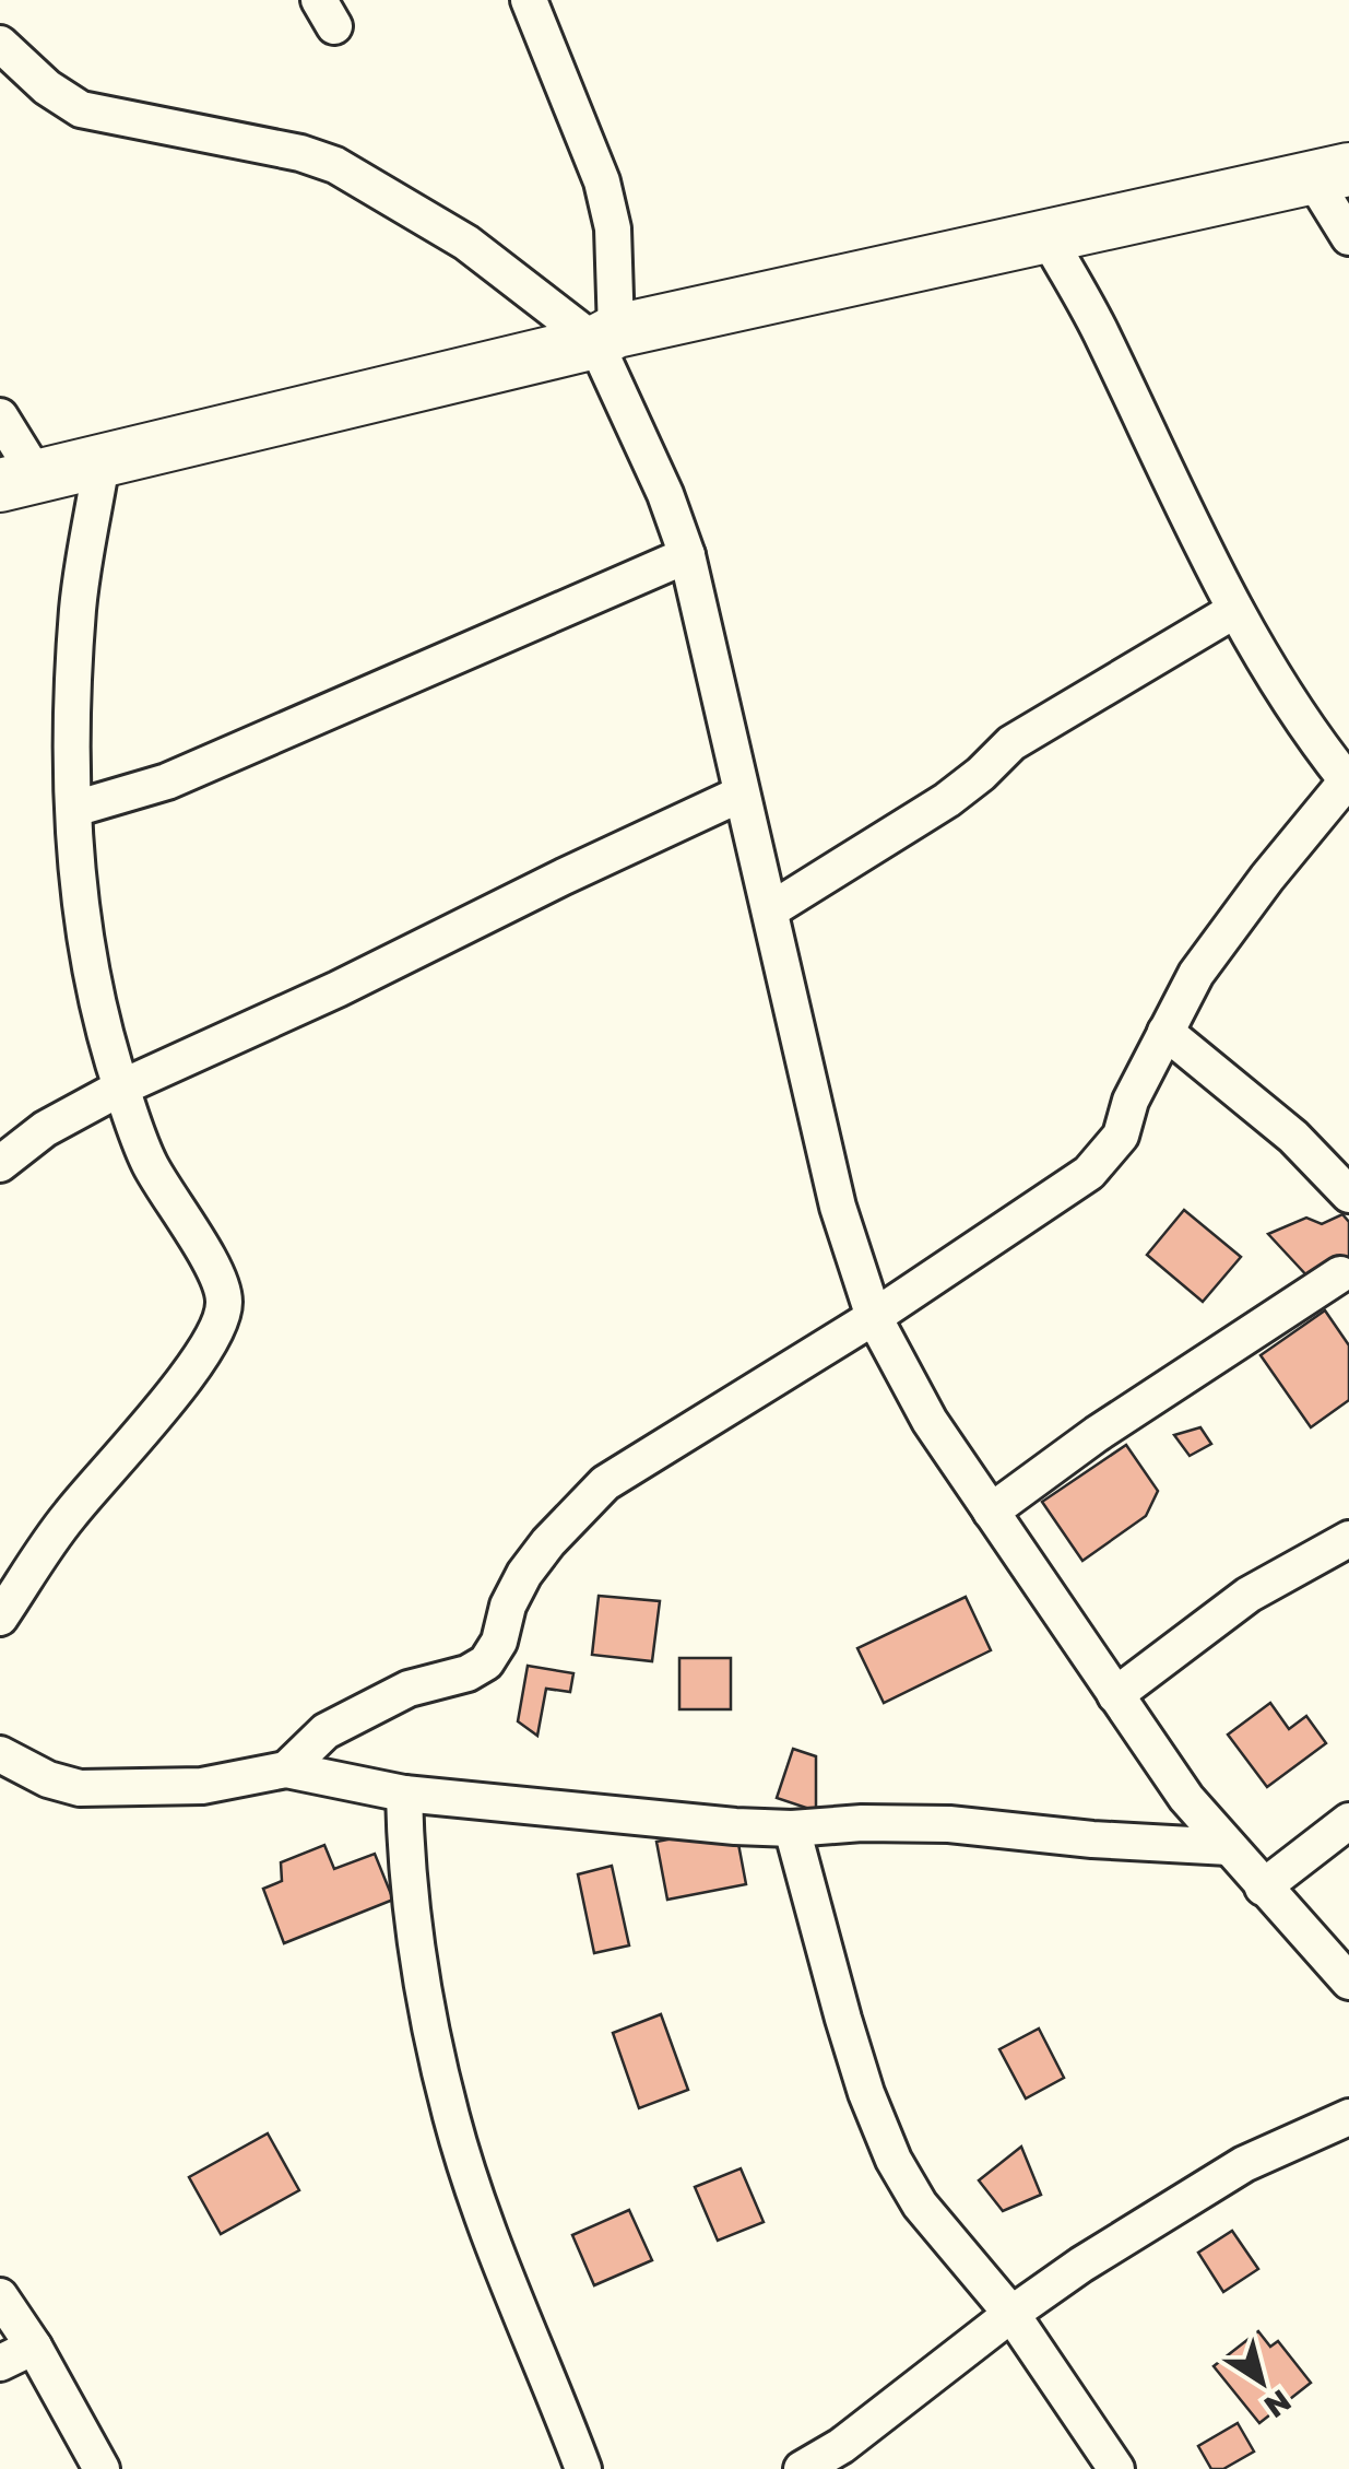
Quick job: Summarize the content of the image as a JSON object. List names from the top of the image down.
{
  "north": "bottom right"
}
